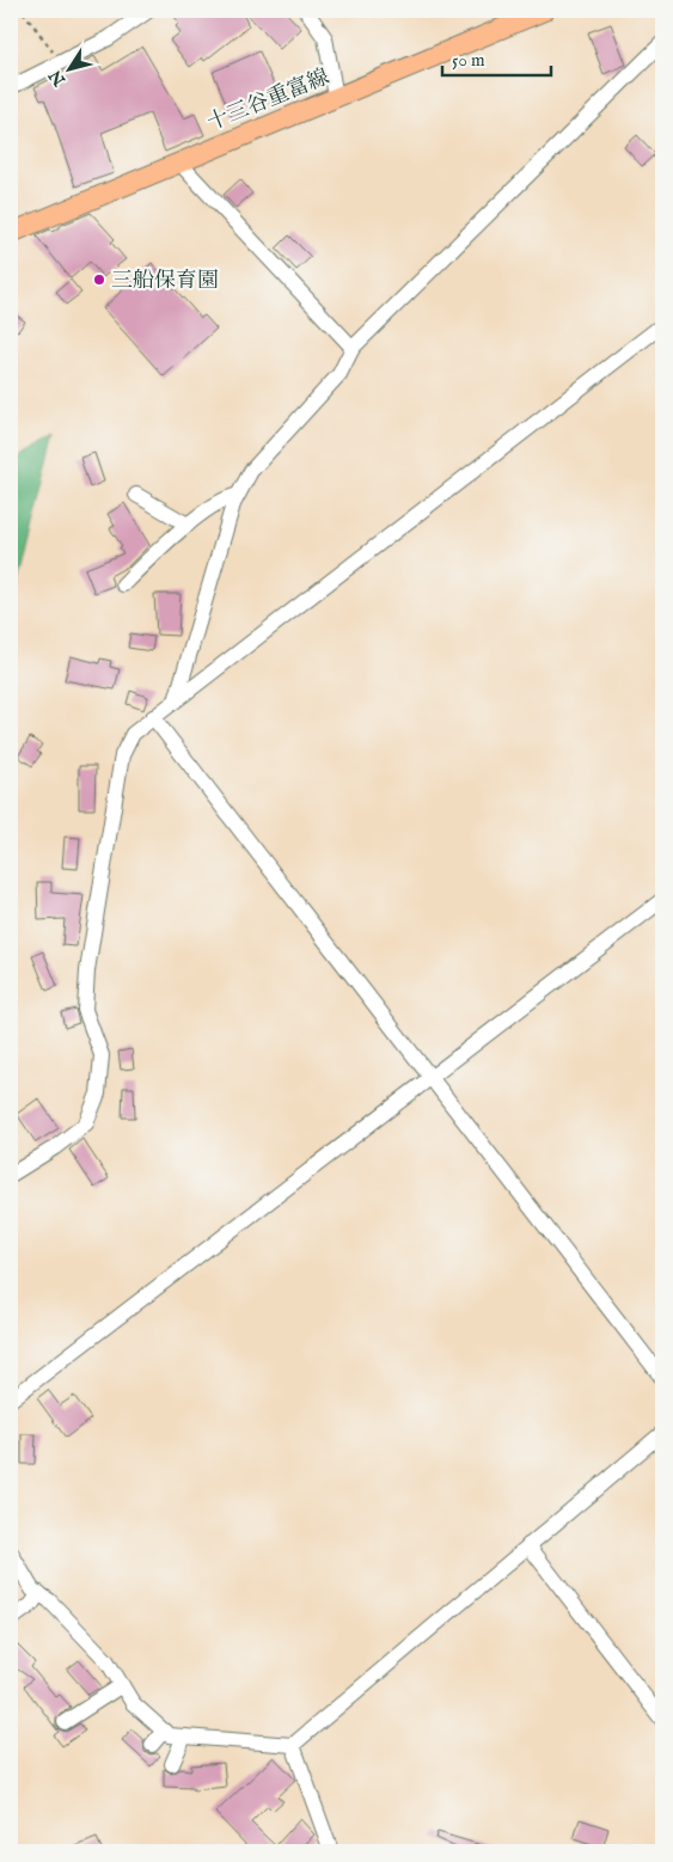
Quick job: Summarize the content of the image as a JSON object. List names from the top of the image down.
{
  "streets": {
    "main road": ["十三谷重富線"]
  },
  "places": ["三船保育園"],
  "scale_bar": "50 m",
  "north": "bottom left"
}
